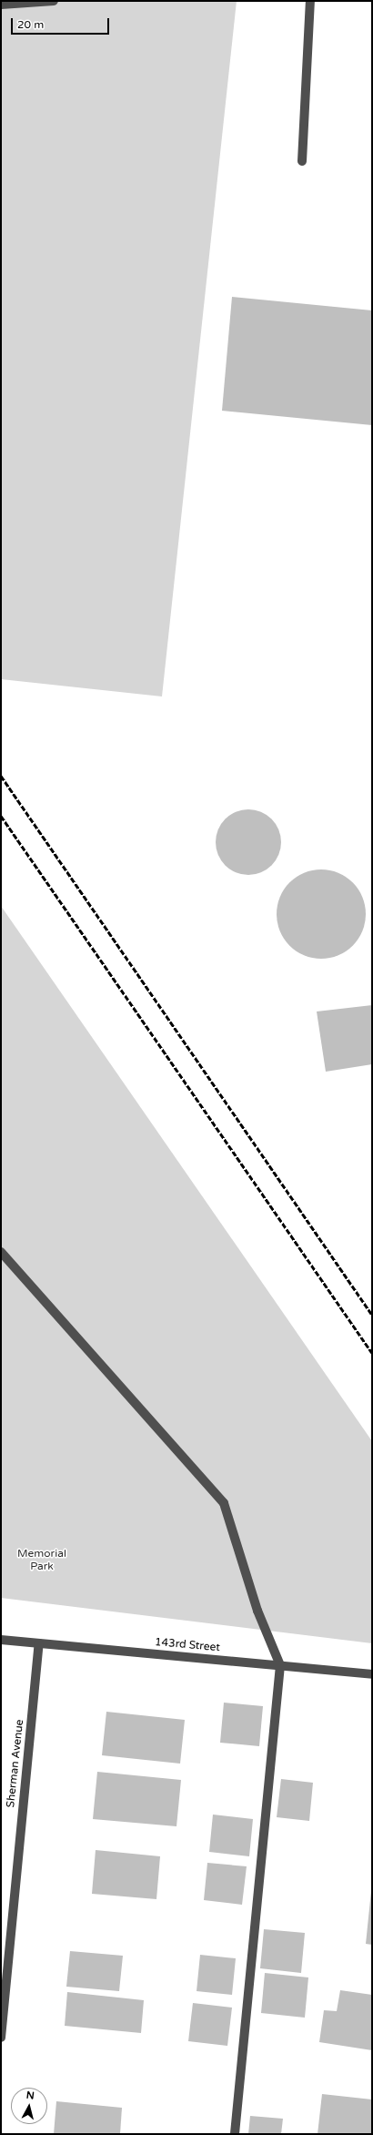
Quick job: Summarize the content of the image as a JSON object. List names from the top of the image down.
{
  "streets": {
    "street": ["143rd Street", "Sherman Avenue"]
  },
  "crossings": [
    ["143rd Street", "Sherman Avenue"]
  ],
  "parks": ["Memorial Park"],
  "scale_bar": "20 m",
  "north": "top"
}
